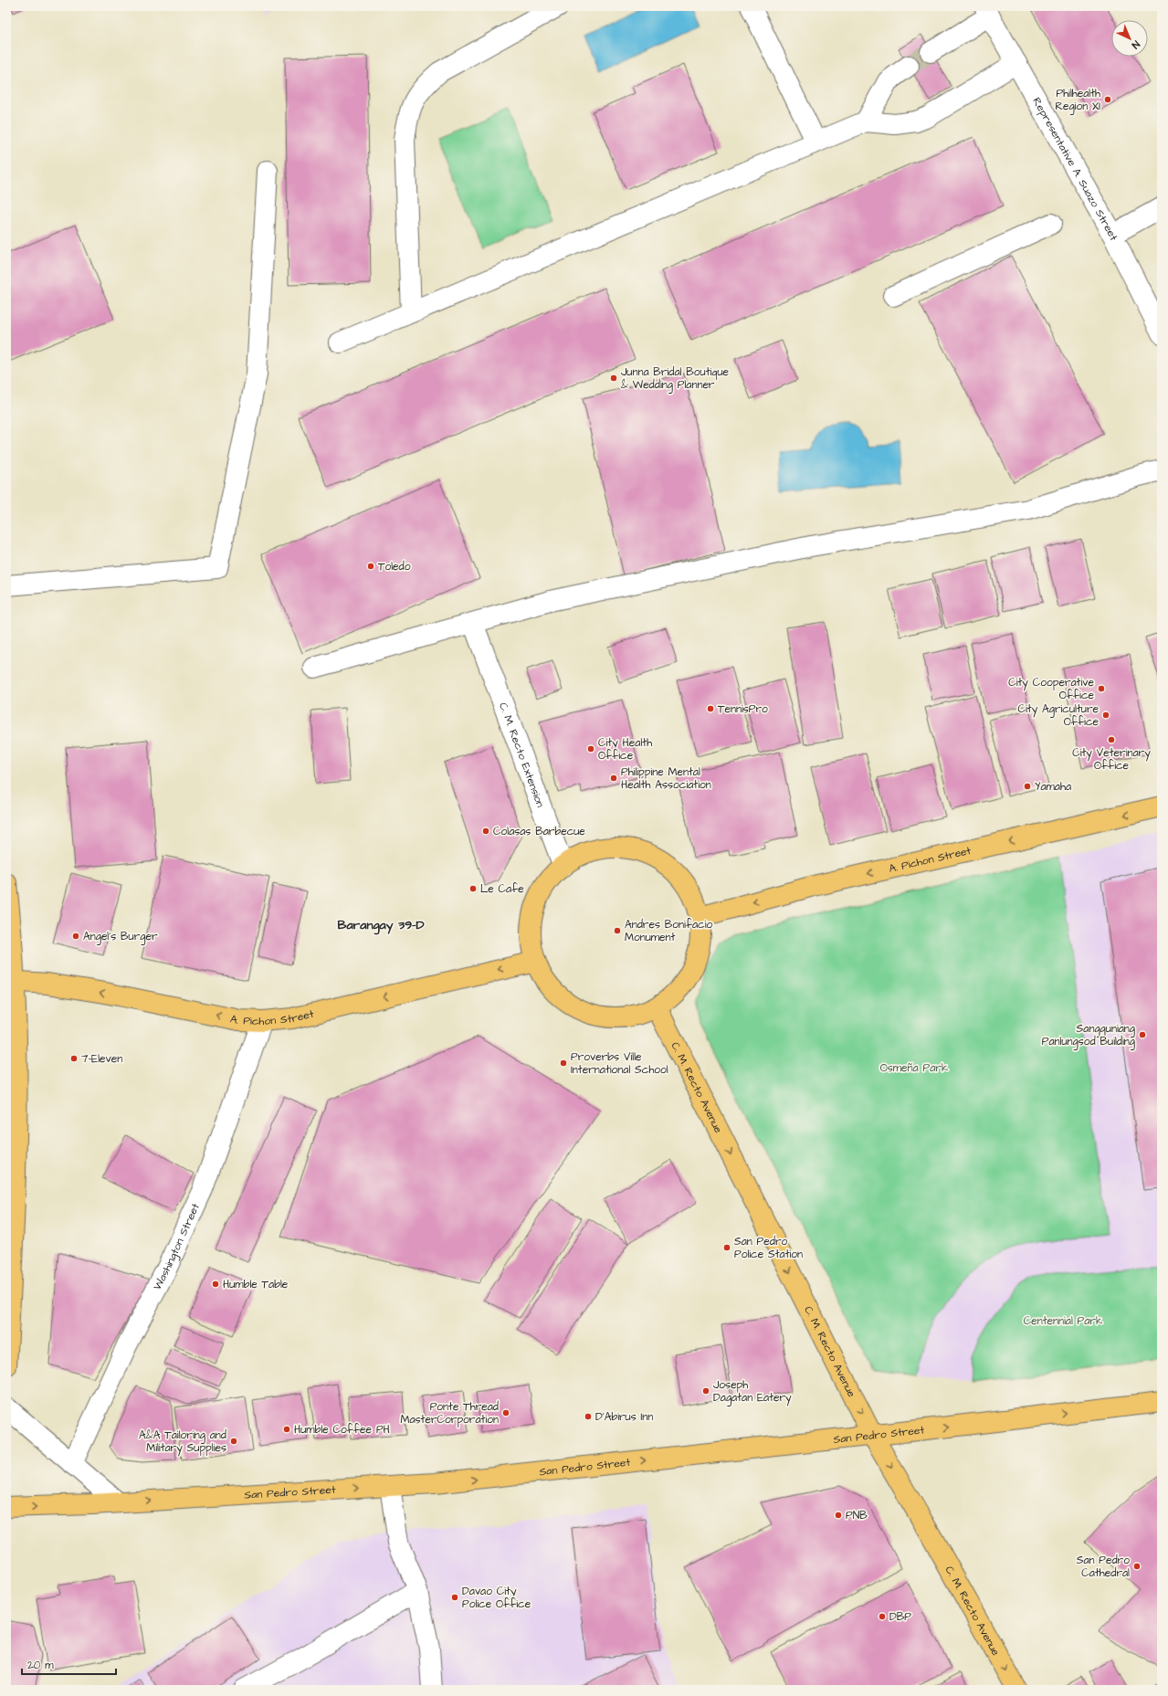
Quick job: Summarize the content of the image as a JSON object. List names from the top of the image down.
{
  "streets": {
    "main road": ["A. Pichon Street", "C. M. Recto Avenue", "San Pedro Street"],
    "street": ["Representative A. Suazo Street", "C. M. Recto Extension", "Washington Street"]
  },
  "crossings": [
    ["A. Pichon Street", "Washington Street"],
    ["C. M. Recto Avenue", "San Pedro Street"]
  ],
  "one_way": ["A. Pichon Street", "C. M. Recto Avenue", "San Pedro Street"],
  "districts": ["Barangay 39-D"],
  "parks": ["Osmeña Park", "Centennial Park"],
  "places": [
    "Philhealth Region XI",
    "Junna Bridal Boutique & Wedding Planner",
    "Toledo",
    "City Cooperative Office",
    "TennisPro",
    "City Agriculture Office",
    "City Veterinary Office",
    "City Health Office",
    "Philippine Mental Health Association",
    "Yamaha",
    "Colasas Barbecue",
    "Le Cafe",
    "Andres Bonifacio Monument",
    "Angel's Burger",
    "Sangguniang Panlungsod Building",
    "7-Eleven",
    "Proverbs Ville International School",
    "San Pedro Police Station",
    "Humble Table",
    "Joseph Dagatan Eatery",
    "Ponte Thread MasterCorporation",
    "D'Abirus Inn",
    "Humble Coffee PH",
    "A&A Tailoring and Military Supplies",
    "PNB",
    "San Pedro Cathedral",
    "Davao City Police Office",
    "DBP"
  ],
  "scale_bar": "20 m",
  "north": "bottom right"
}
